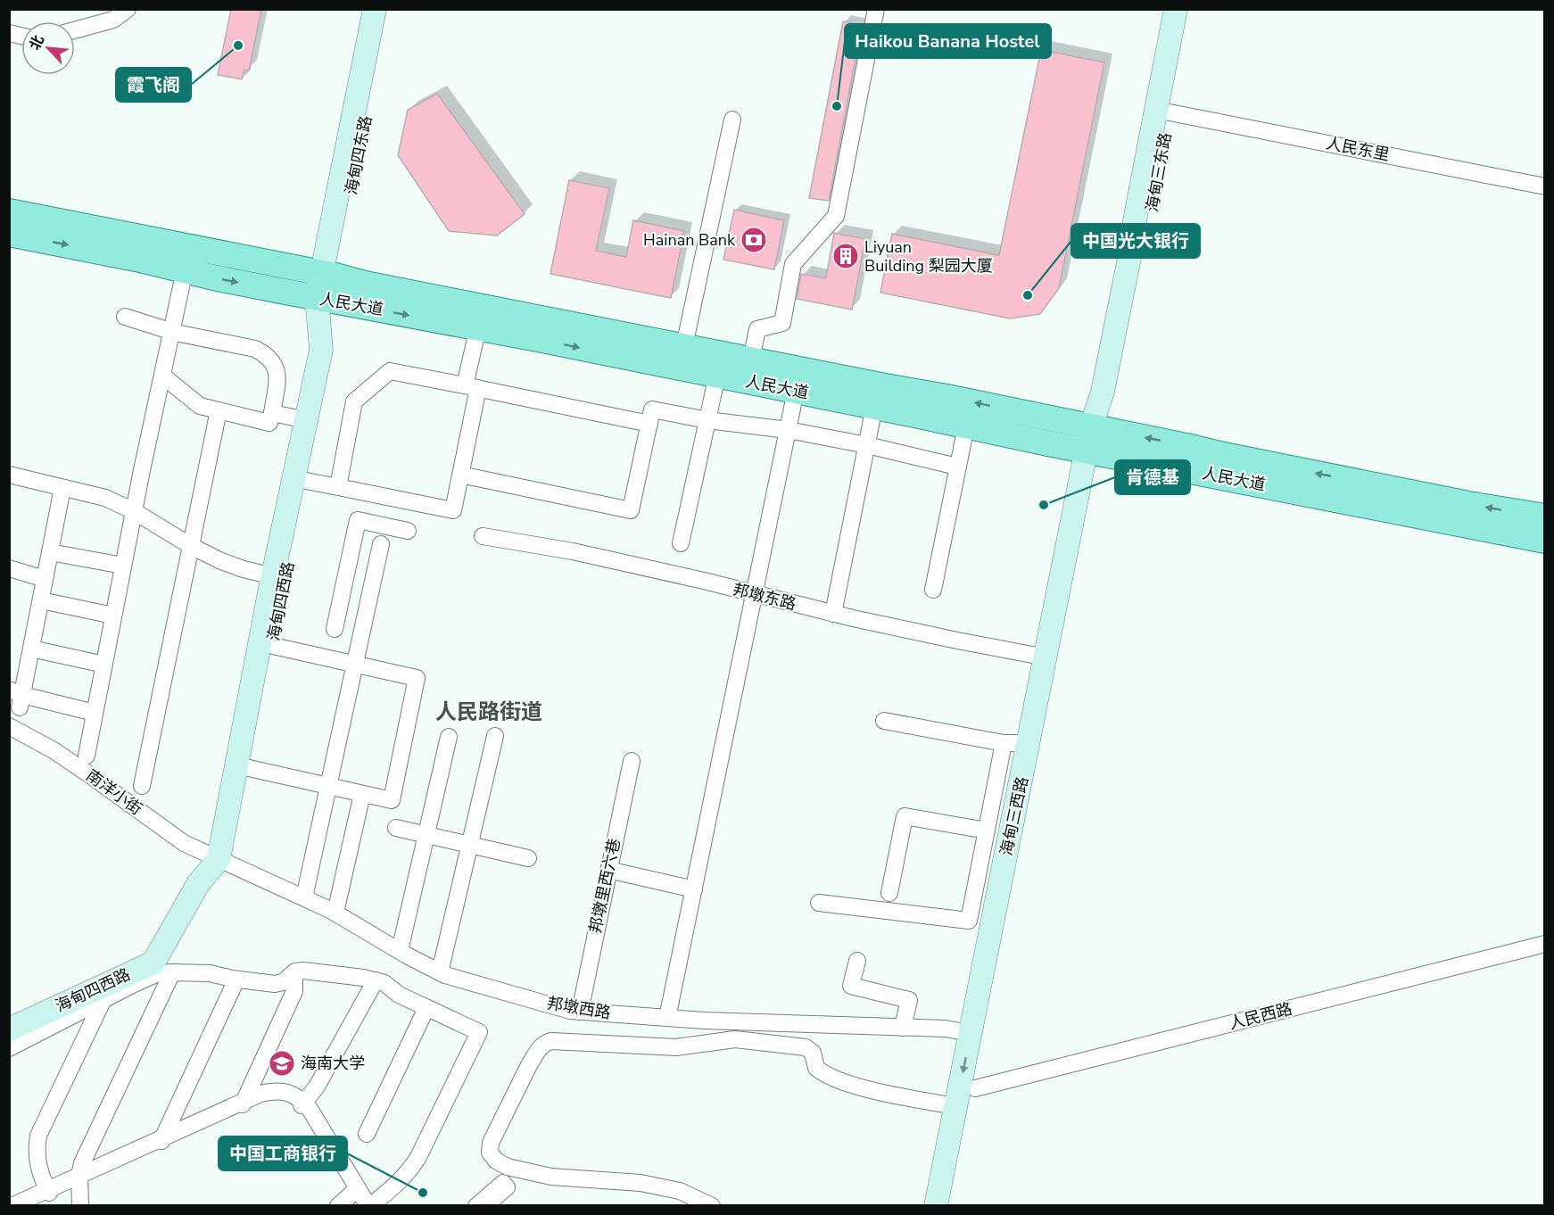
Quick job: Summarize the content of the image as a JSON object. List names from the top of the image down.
{
  "streets": {
    "main road": [
      "海甸四东路",
      "海甸三东路",
      "人民大道",
      "海甸四西路",
      "海甸三西路"
    ],
    "street": [
      "人民东里",
      "邦墩东路",
      "南洋小街",
      "邦墩里西六巷",
      "邦墩西路",
      "人民西路"
    ]
  },
  "crossings": [
    ["人民东里", "海甸三东路"],
    ["海甸四东路", "人民大道"],
    ["海甸四东路", "海甸四西路"],
    ["海甸三东路", "人民大道"],
    ["海甸三东路", "海甸三西路"],
    ["人民大道", "海甸四西路"],
    ["人民大道", "海甸三西路"],
    ["邦墩东路", "海甸三西路"],
    ["海甸四西路", "南洋小街"],
    ["海甸四西路", "邦墩西路"],
    ["南洋小街", "邦墩西路"],
    ["海甸三西路", "邦墩西路"],
    ["海甸三西路", "人民西路"],
    ["邦墩里西六巷", "邦墩西路"]
  ],
  "districts": ["人民路街道"],
  "places": {
    "other": [
      "霞飞阁",
      "Haikou Banana Hostel",
      "中国光大银行",
      "肯德基",
      "中国工商银行"
    ],
    "bank": ["Hainan Bank"],
    "building": ["Liyuan Building 梨园大厦"],
    "school or university": ["海南大学"]
  },
  "north": "top left"
}
